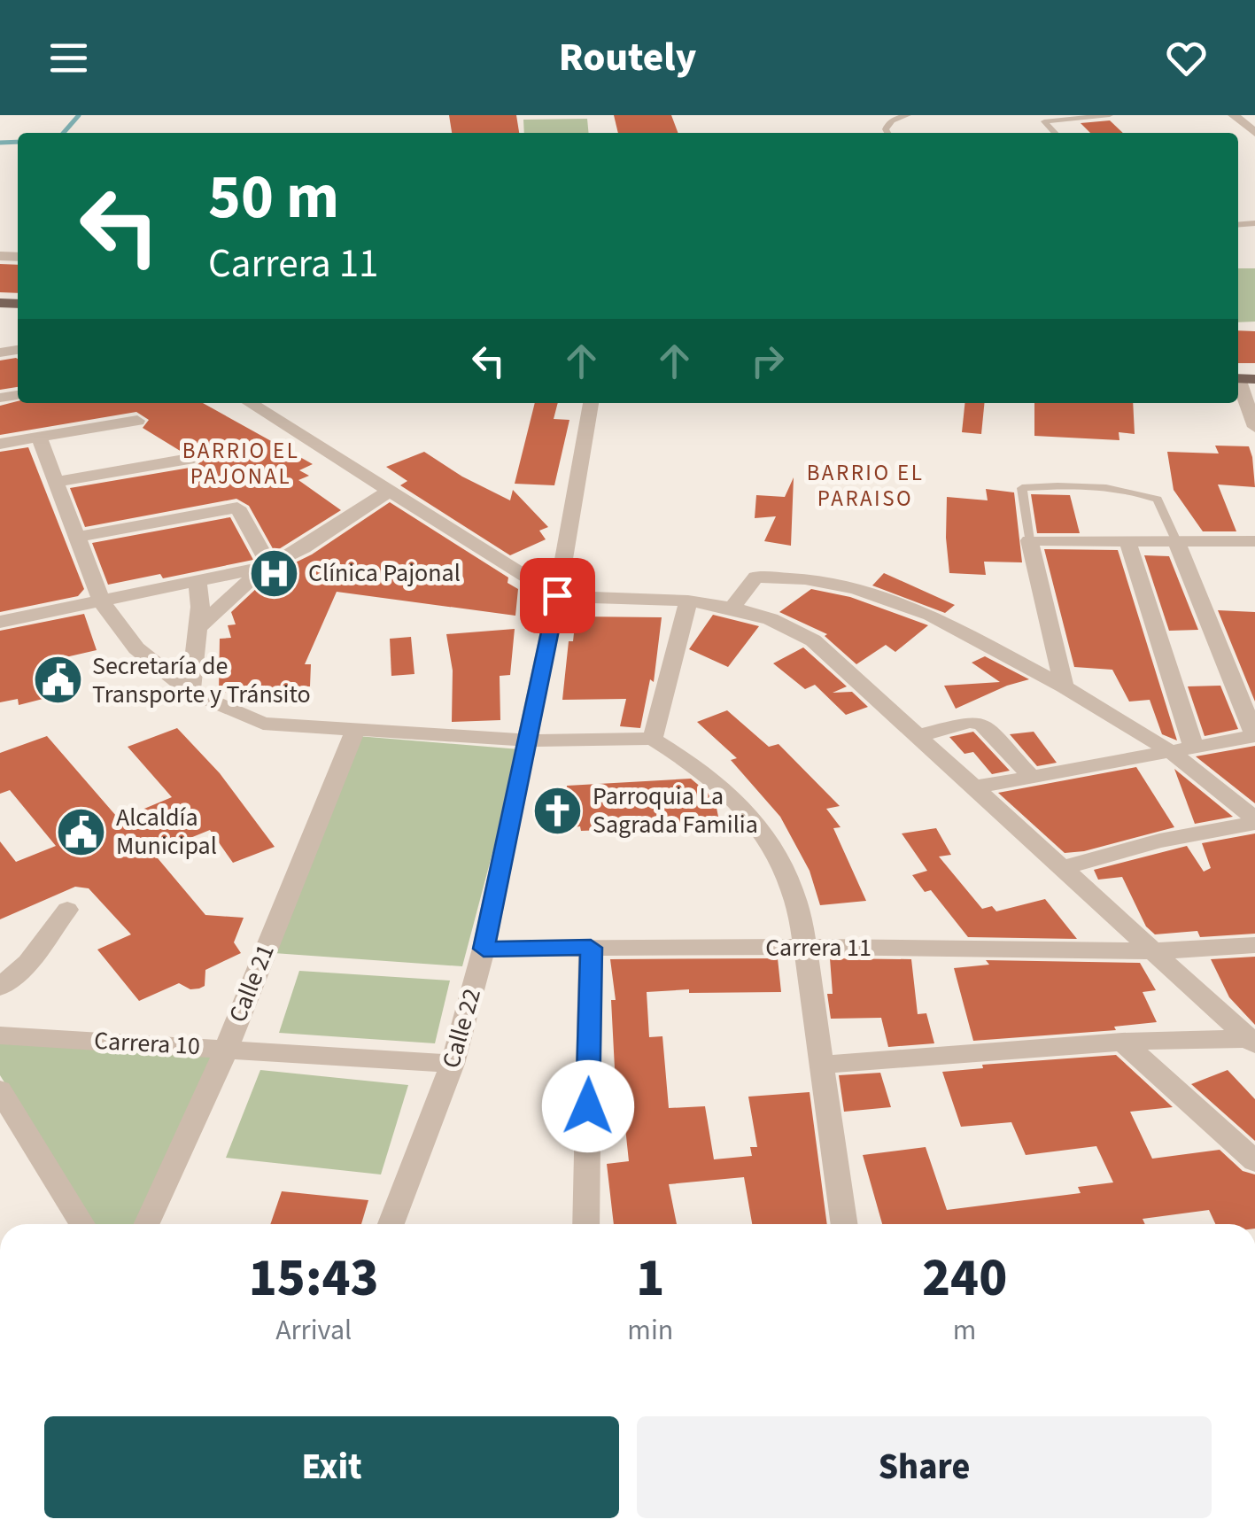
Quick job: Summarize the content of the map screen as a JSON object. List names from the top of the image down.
{
  "streets": {
    "street": [
      "Carrera 11",
      "Calle 21",
      "Calle 22",
      "Carrera 10"
    ]
  },
  "crossings": [
    ["Carrera 11", "Calle 22"],
    ["Calle 21", "Carrera 10"],
    ["Calle 22", "Carrera 10"]
  ],
  "districts": ["BARRIO EL PAJONAL", "BARRIO EL PARAISO"],
  "places": {
    "hospital": ["Clínica Pajonal"],
    "public building": ["Secretaría de Transporte y Tránsito", "Alcaldía Municipal"],
    "church": ["Parroquia La Sagrada Familia"]
  },
  "page": {
    "header": "Routely",
    "turn": ["50 m", "Carrera 11"],
    "eta": [
      "15:43",
      "Arrival",
      "1",
      "min",
      "240",
      "m"
    ],
    "buttons": ["Exit", "Share"]
  }
}
